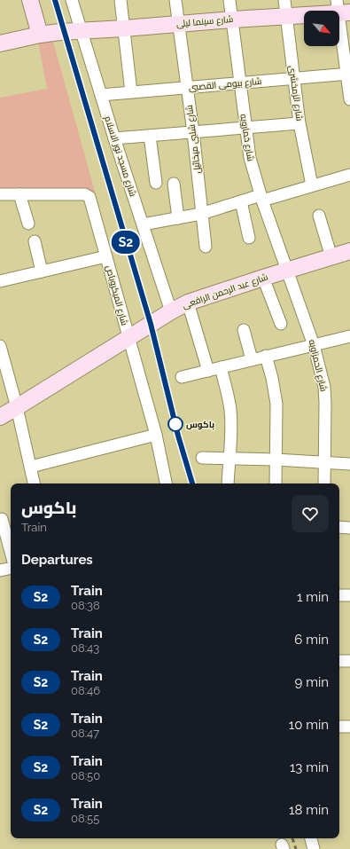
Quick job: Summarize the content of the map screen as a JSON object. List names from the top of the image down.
{
  "streets": {
    "street": [
      "شارع سينما ليلى",
      "شارع بيومى القصبى",
      "شارع الزمخشرى",
      "شارع خمارويه",
      "شارع شلبى ميخائيل",
      "شارع مسجد نور الاسلام",
      "شارع عبد الرحمن الرافعى",
      "شارع الميكروباص",
      "شارع الحمزاويه"
    ]
  },
  "crossings": [
    ["شارع سينما ليلى", "شارع الزمخشرى"],
    ["شارع سينما ليلى", "شارع خمارويه"],
    ["شارع سينما ليلى", "شارع شلبى ميخائيل"],
    ["شارع سينما ليلى", "شارع مسجد نور الاسلام"],
    ["شارع بيومى القصبى", "شارع الزمخشرى"],
    ["شارع بيومى القصبى", "شارع خمارويه"],
    ["شارع بيومى القصبى", "شارع شلبى ميخائيل"],
    ["شارع بيومى القصبى", "شارع مسجد نور الاسلام"],
    ["شارع خمارويه", "شارع عبد الرحمن الرافعى"],
    ["شارع خمارويه", "شارع الحمزاويه"],
    ["شارع مسجد نور الاسلام", "شارع عبد الرحمن الرافعى"],
    ["شارع عبد الرحمن الرافعى", "شارع الميكروباص"],
    ["شارع عبد الرحمن الرافعى", "شارع الحمزاويه"]
  ],
  "places": ["باكوس"],
  "north": "bottom right",
  "page": {
    "on_map": "S2",
    "heading": [
      ["باكوس", "Train"],
      "Departures"
    ],
    "list": [
      {
        "mark": "S2",
        "name": "Train",
        "note": "08:38",
        "value": "1 min"
      },
      {
        "mark": "S2",
        "name": "Train",
        "note": "08:43",
        "value": "6 min"
      },
      {
        "mark": "S2",
        "name": "Train",
        "note": "08:46",
        "value": "9 min"
      },
      {
        "mark": "S2",
        "name": "Train",
        "note": "08:47",
        "value": "10 min"
      },
      {
        "mark": "S2",
        "name": "Train",
        "note": "08:50",
        "value": "13 min"
      },
      {
        "mark": "S2",
        "name": "Train",
        "note": "08:55",
        "value": "18 min"
      }
    ]
  }
}
